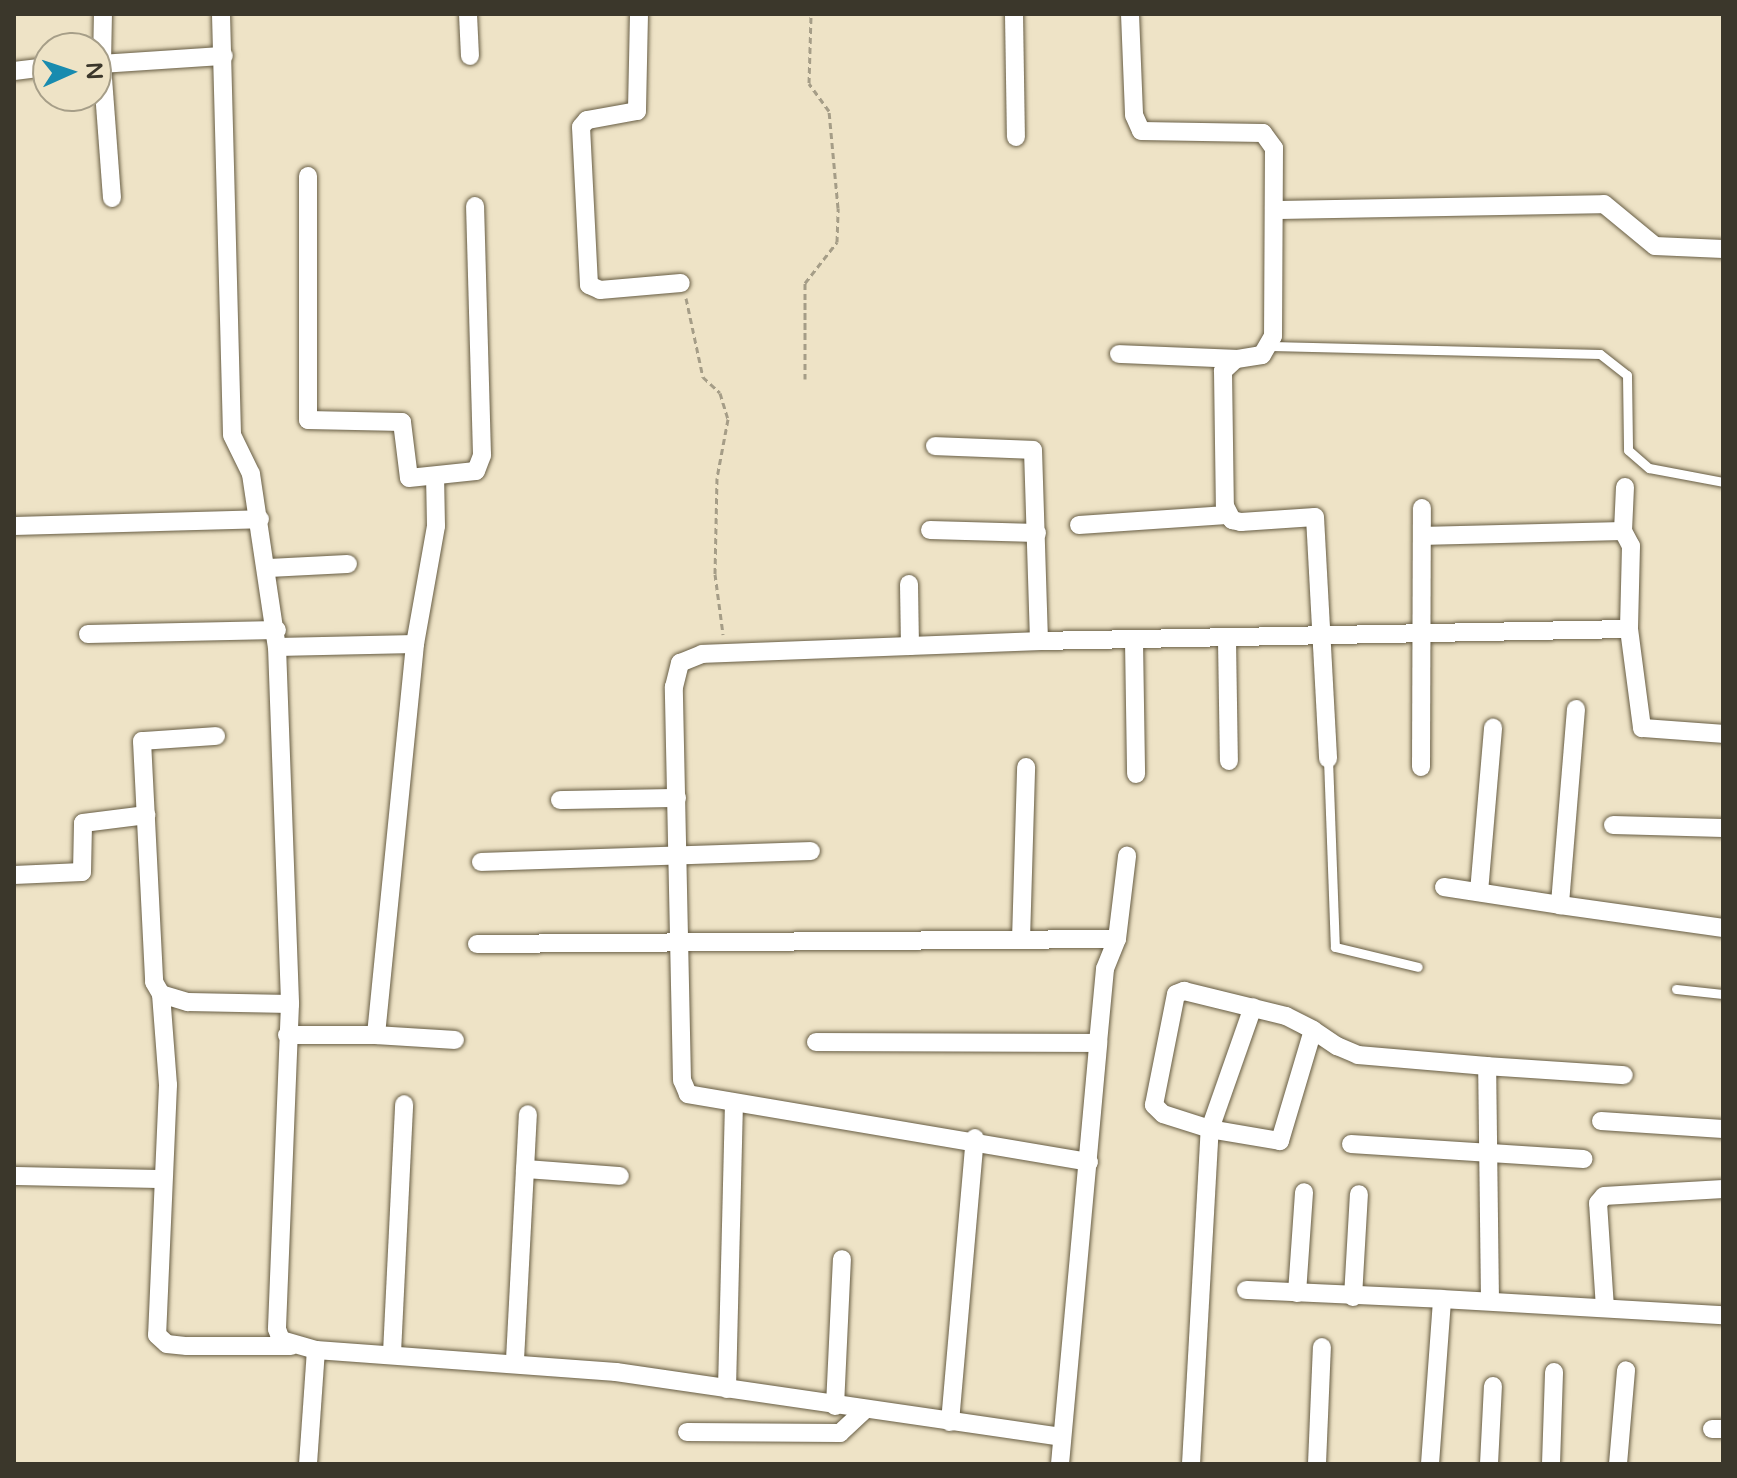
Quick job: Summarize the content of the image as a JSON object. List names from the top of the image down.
{
  "north": "right"
}
